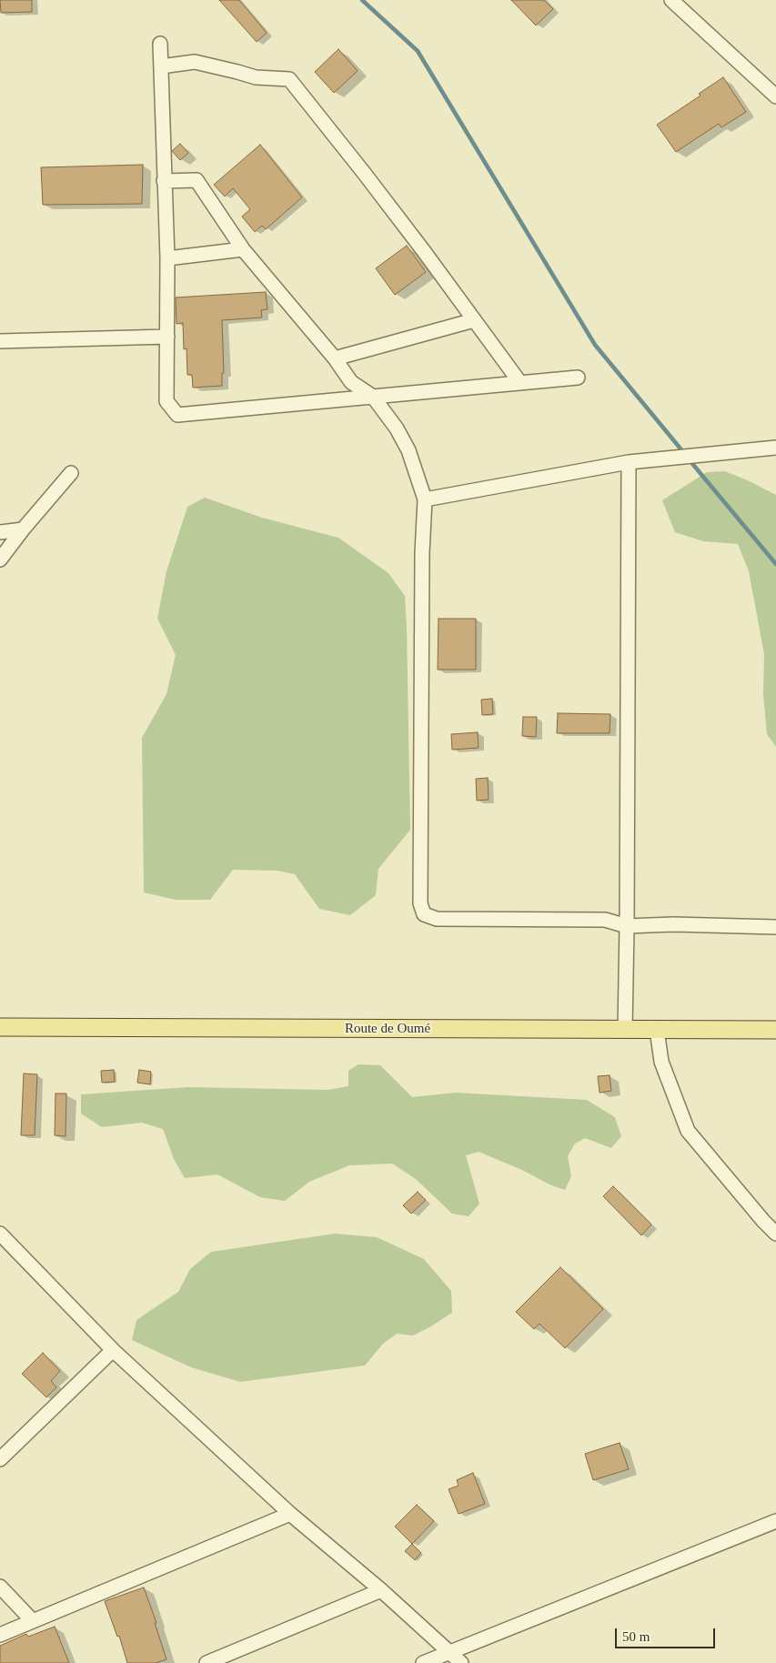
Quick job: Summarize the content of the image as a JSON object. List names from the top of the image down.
{
  "streets": {
    "main road": ["Route de Oumé"]
  },
  "scale_bar": "50 m"
}
